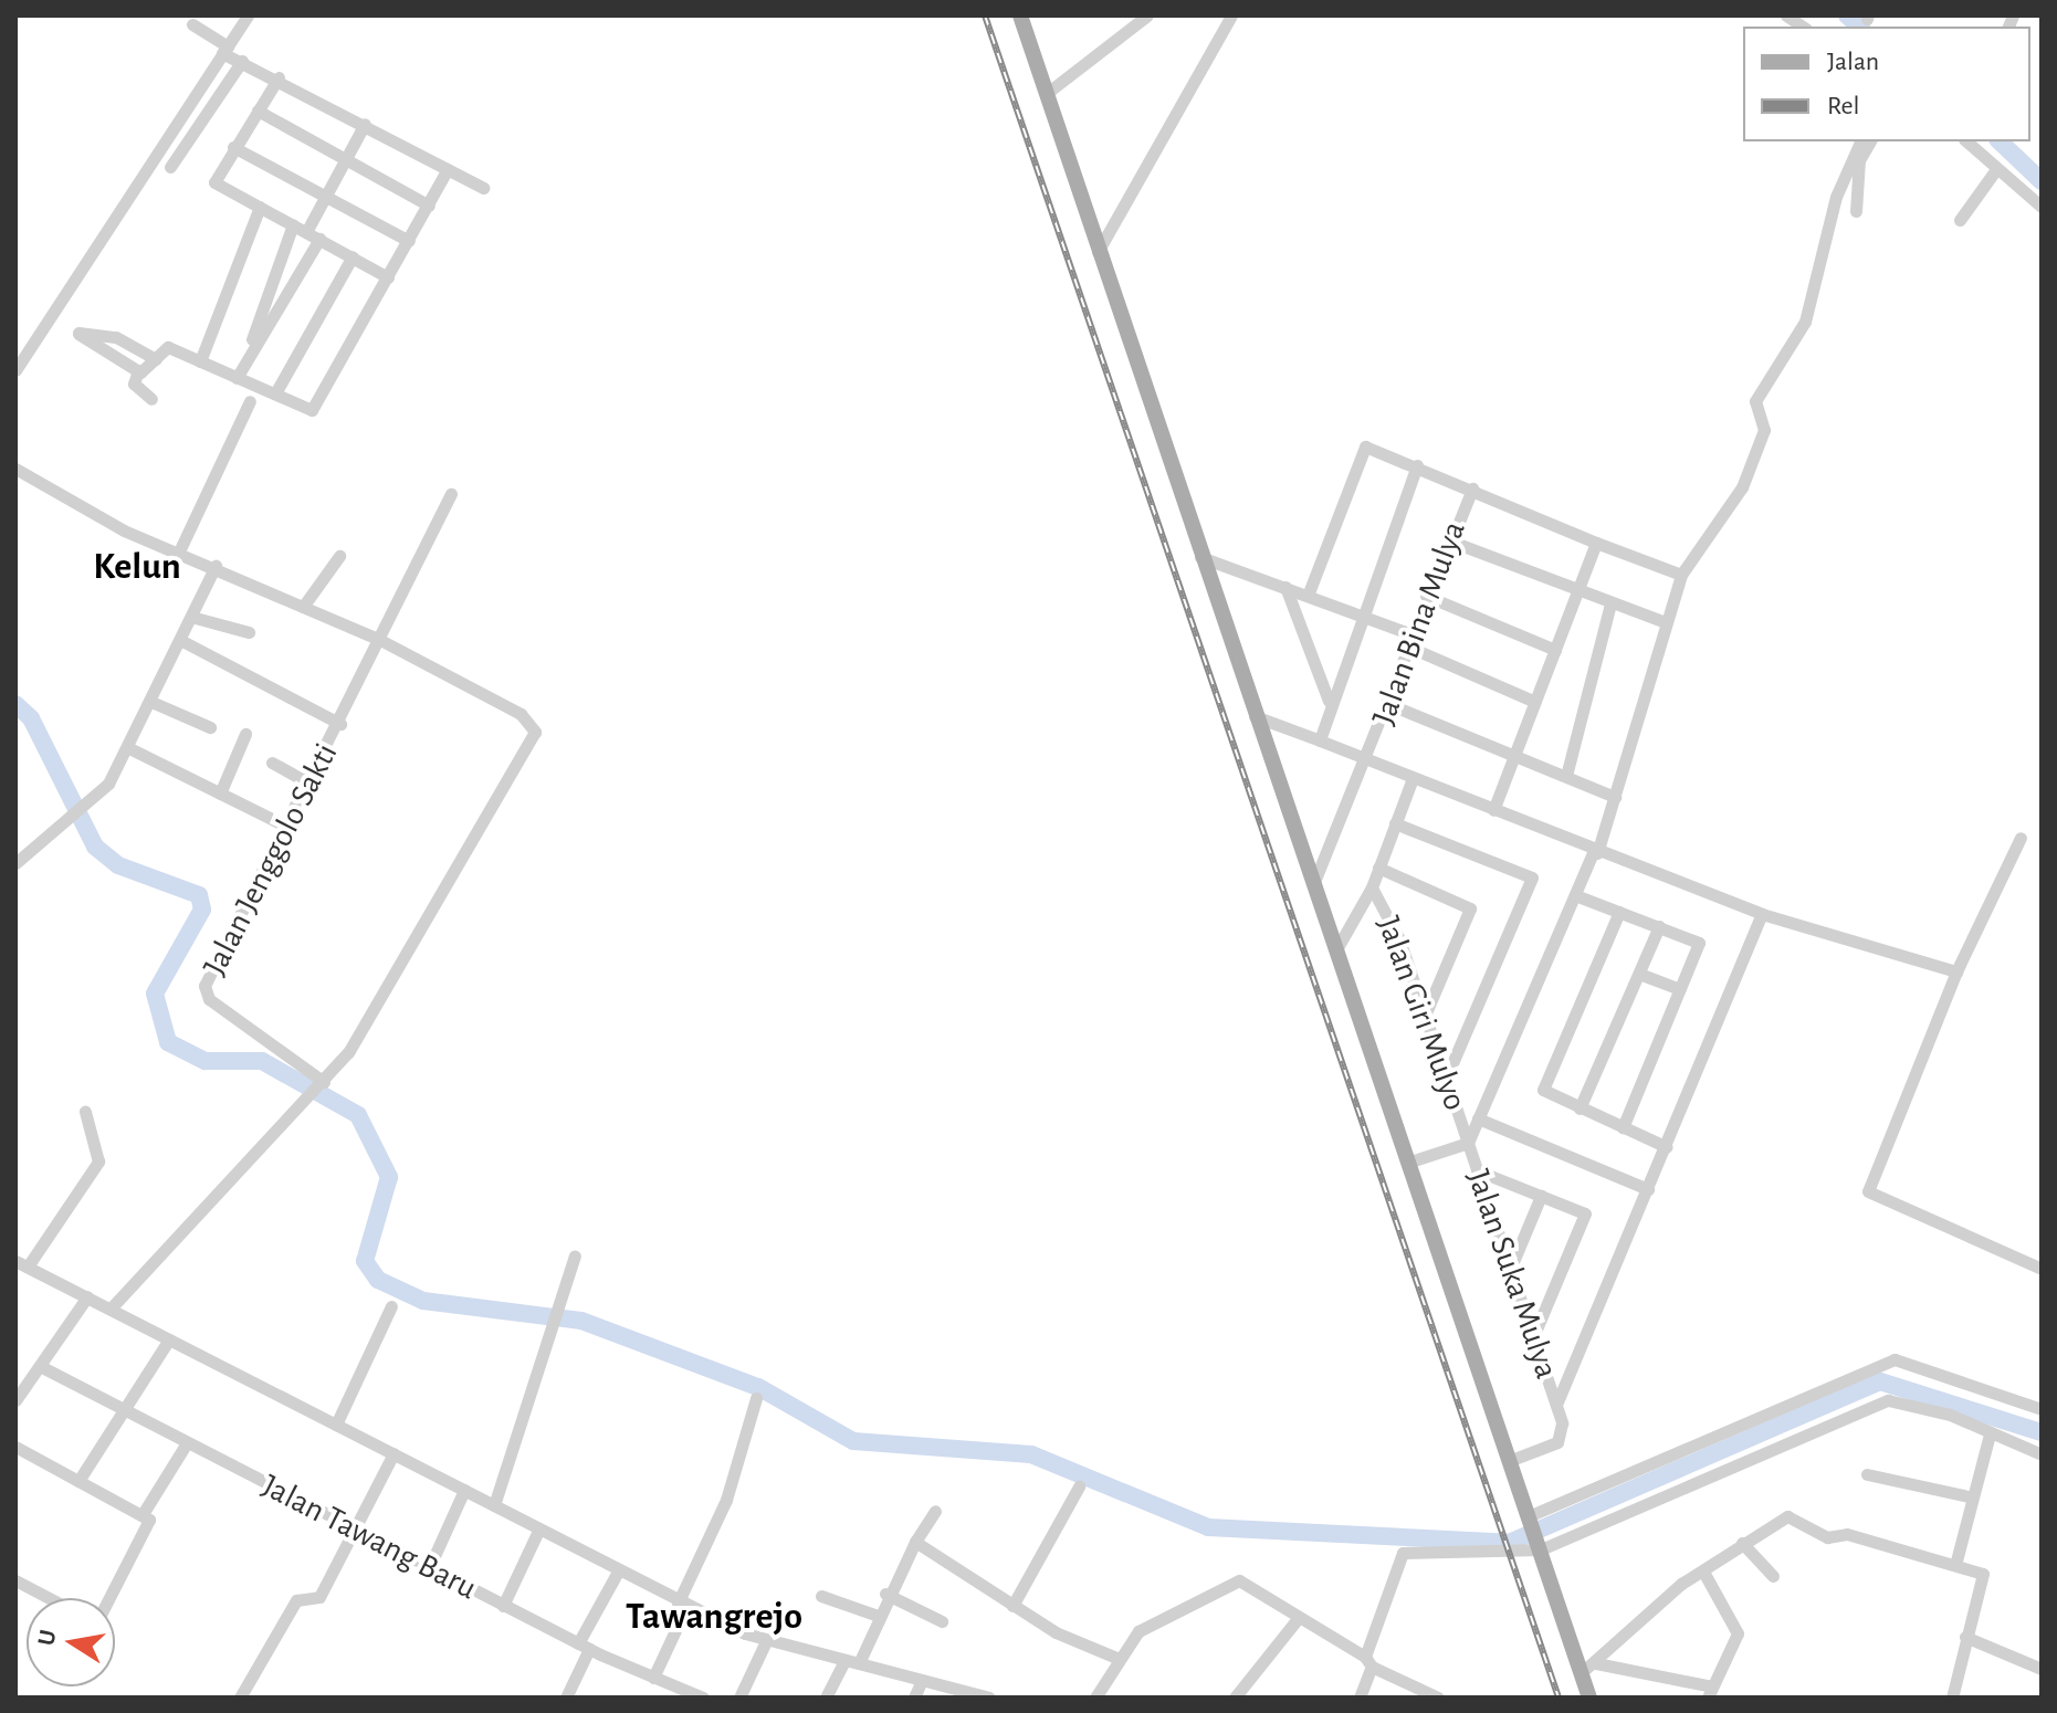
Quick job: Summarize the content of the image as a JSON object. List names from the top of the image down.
{
  "streets": {
    "street": [
      "Jalan Bina Mulya",
      "Jalan Jenggolo Sakti",
      "Jalan Giri Mulyo",
      "Jalan Suka Mulya",
      "Jalan Tawang Baru"
    ]
  },
  "crossings": [
    ["Jalan Giri Mulyo", "Jalan Suka Mulya"]
  ],
  "districts": ["Kelun", "Tawangrejo"],
  "legend": ["Jalan", "Rel"],
  "north": "left"
}
